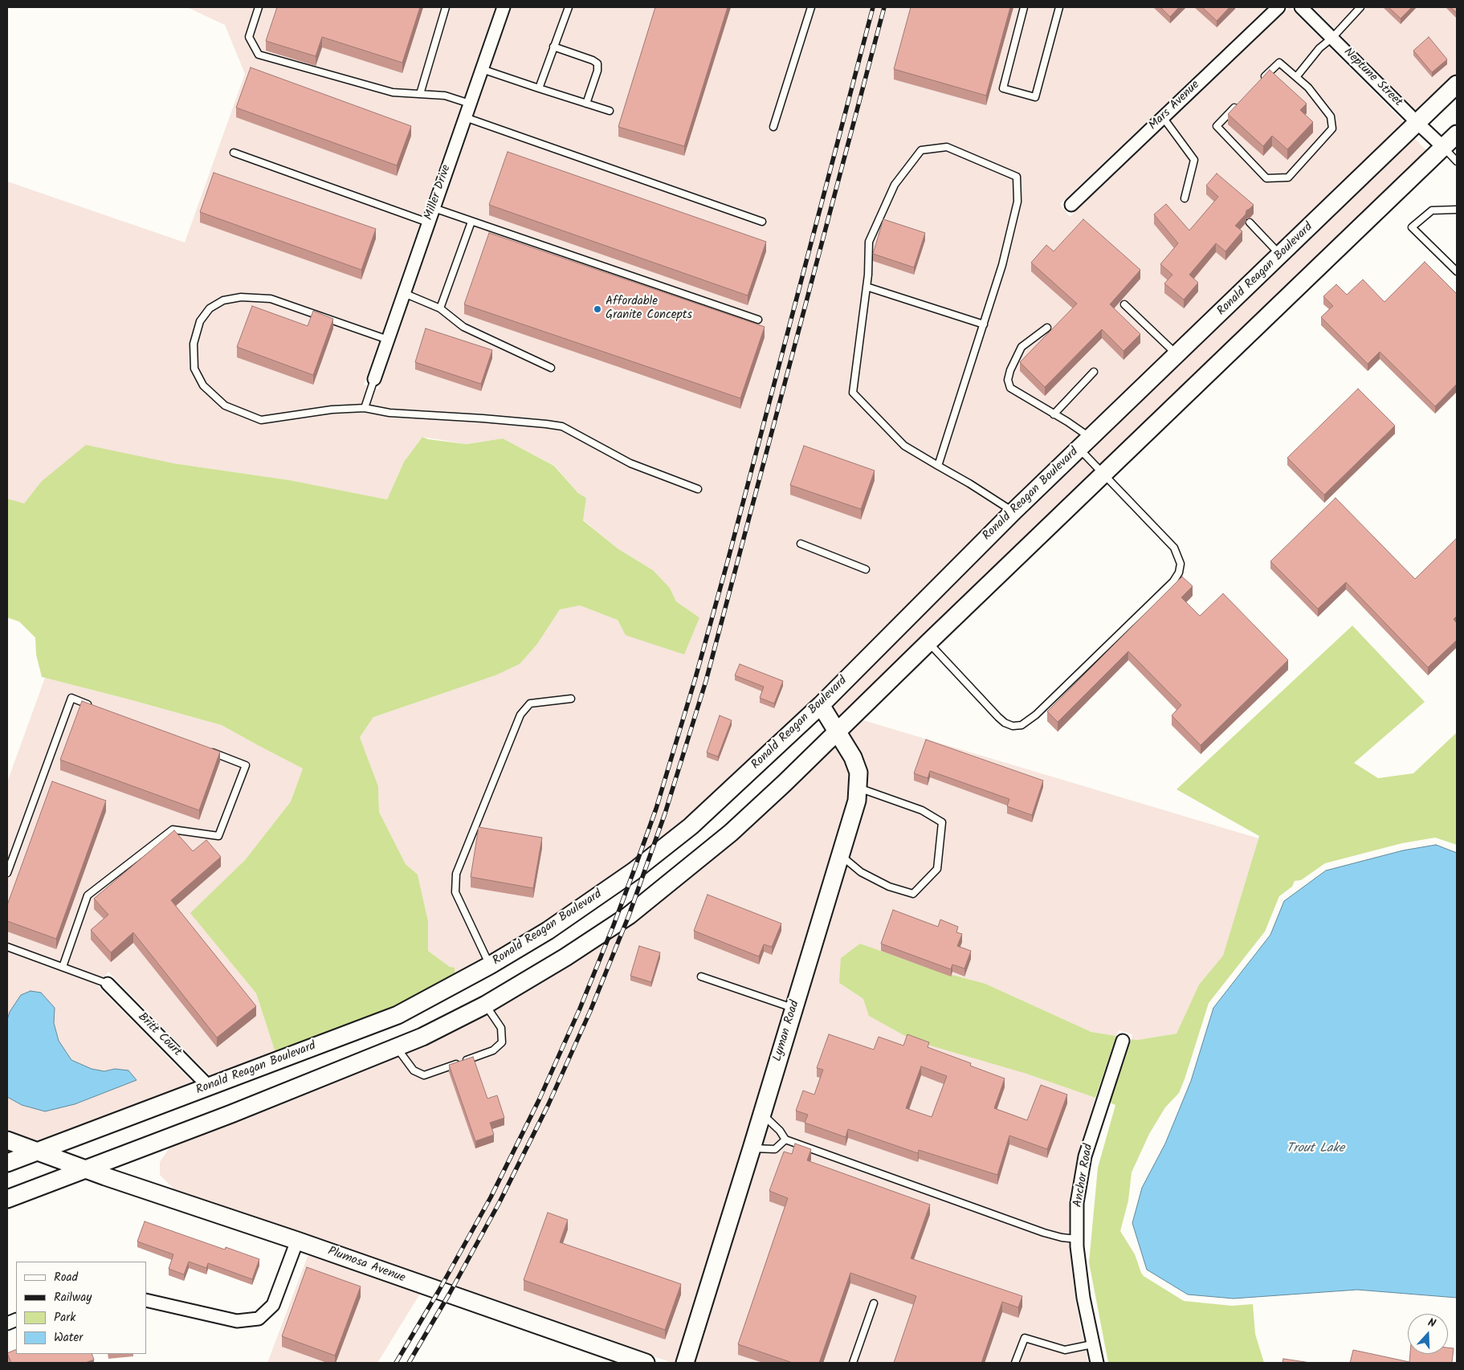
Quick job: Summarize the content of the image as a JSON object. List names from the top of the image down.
{
  "streets": {
    "main road": ["Ronald Reagan Boulevard", "Lyman Road", "Plumosa Avenue"],
    "street": [
      "Neptune Street",
      "Mars Avenue",
      "Miller Drive",
      "Britt Court",
      "Anchor Road"
    ]
  },
  "crossings": [
    ["Neptune Street", "Ronald Reagan Boulevard"],
    ["Ronald Reagan Boulevard", "Lyman Road"],
    ["Ronald Reagan Boulevard", "Britt Court"],
    ["Ronald Reagan Boulevard", "Plumosa Avenue"]
  ],
  "water": ["Trout Lake"],
  "places": ["Affordable Granite Concepts"],
  "legend": [
    "Road",
    "Railway",
    "Park",
    "Water"
  ],
  "north": "top"
}
